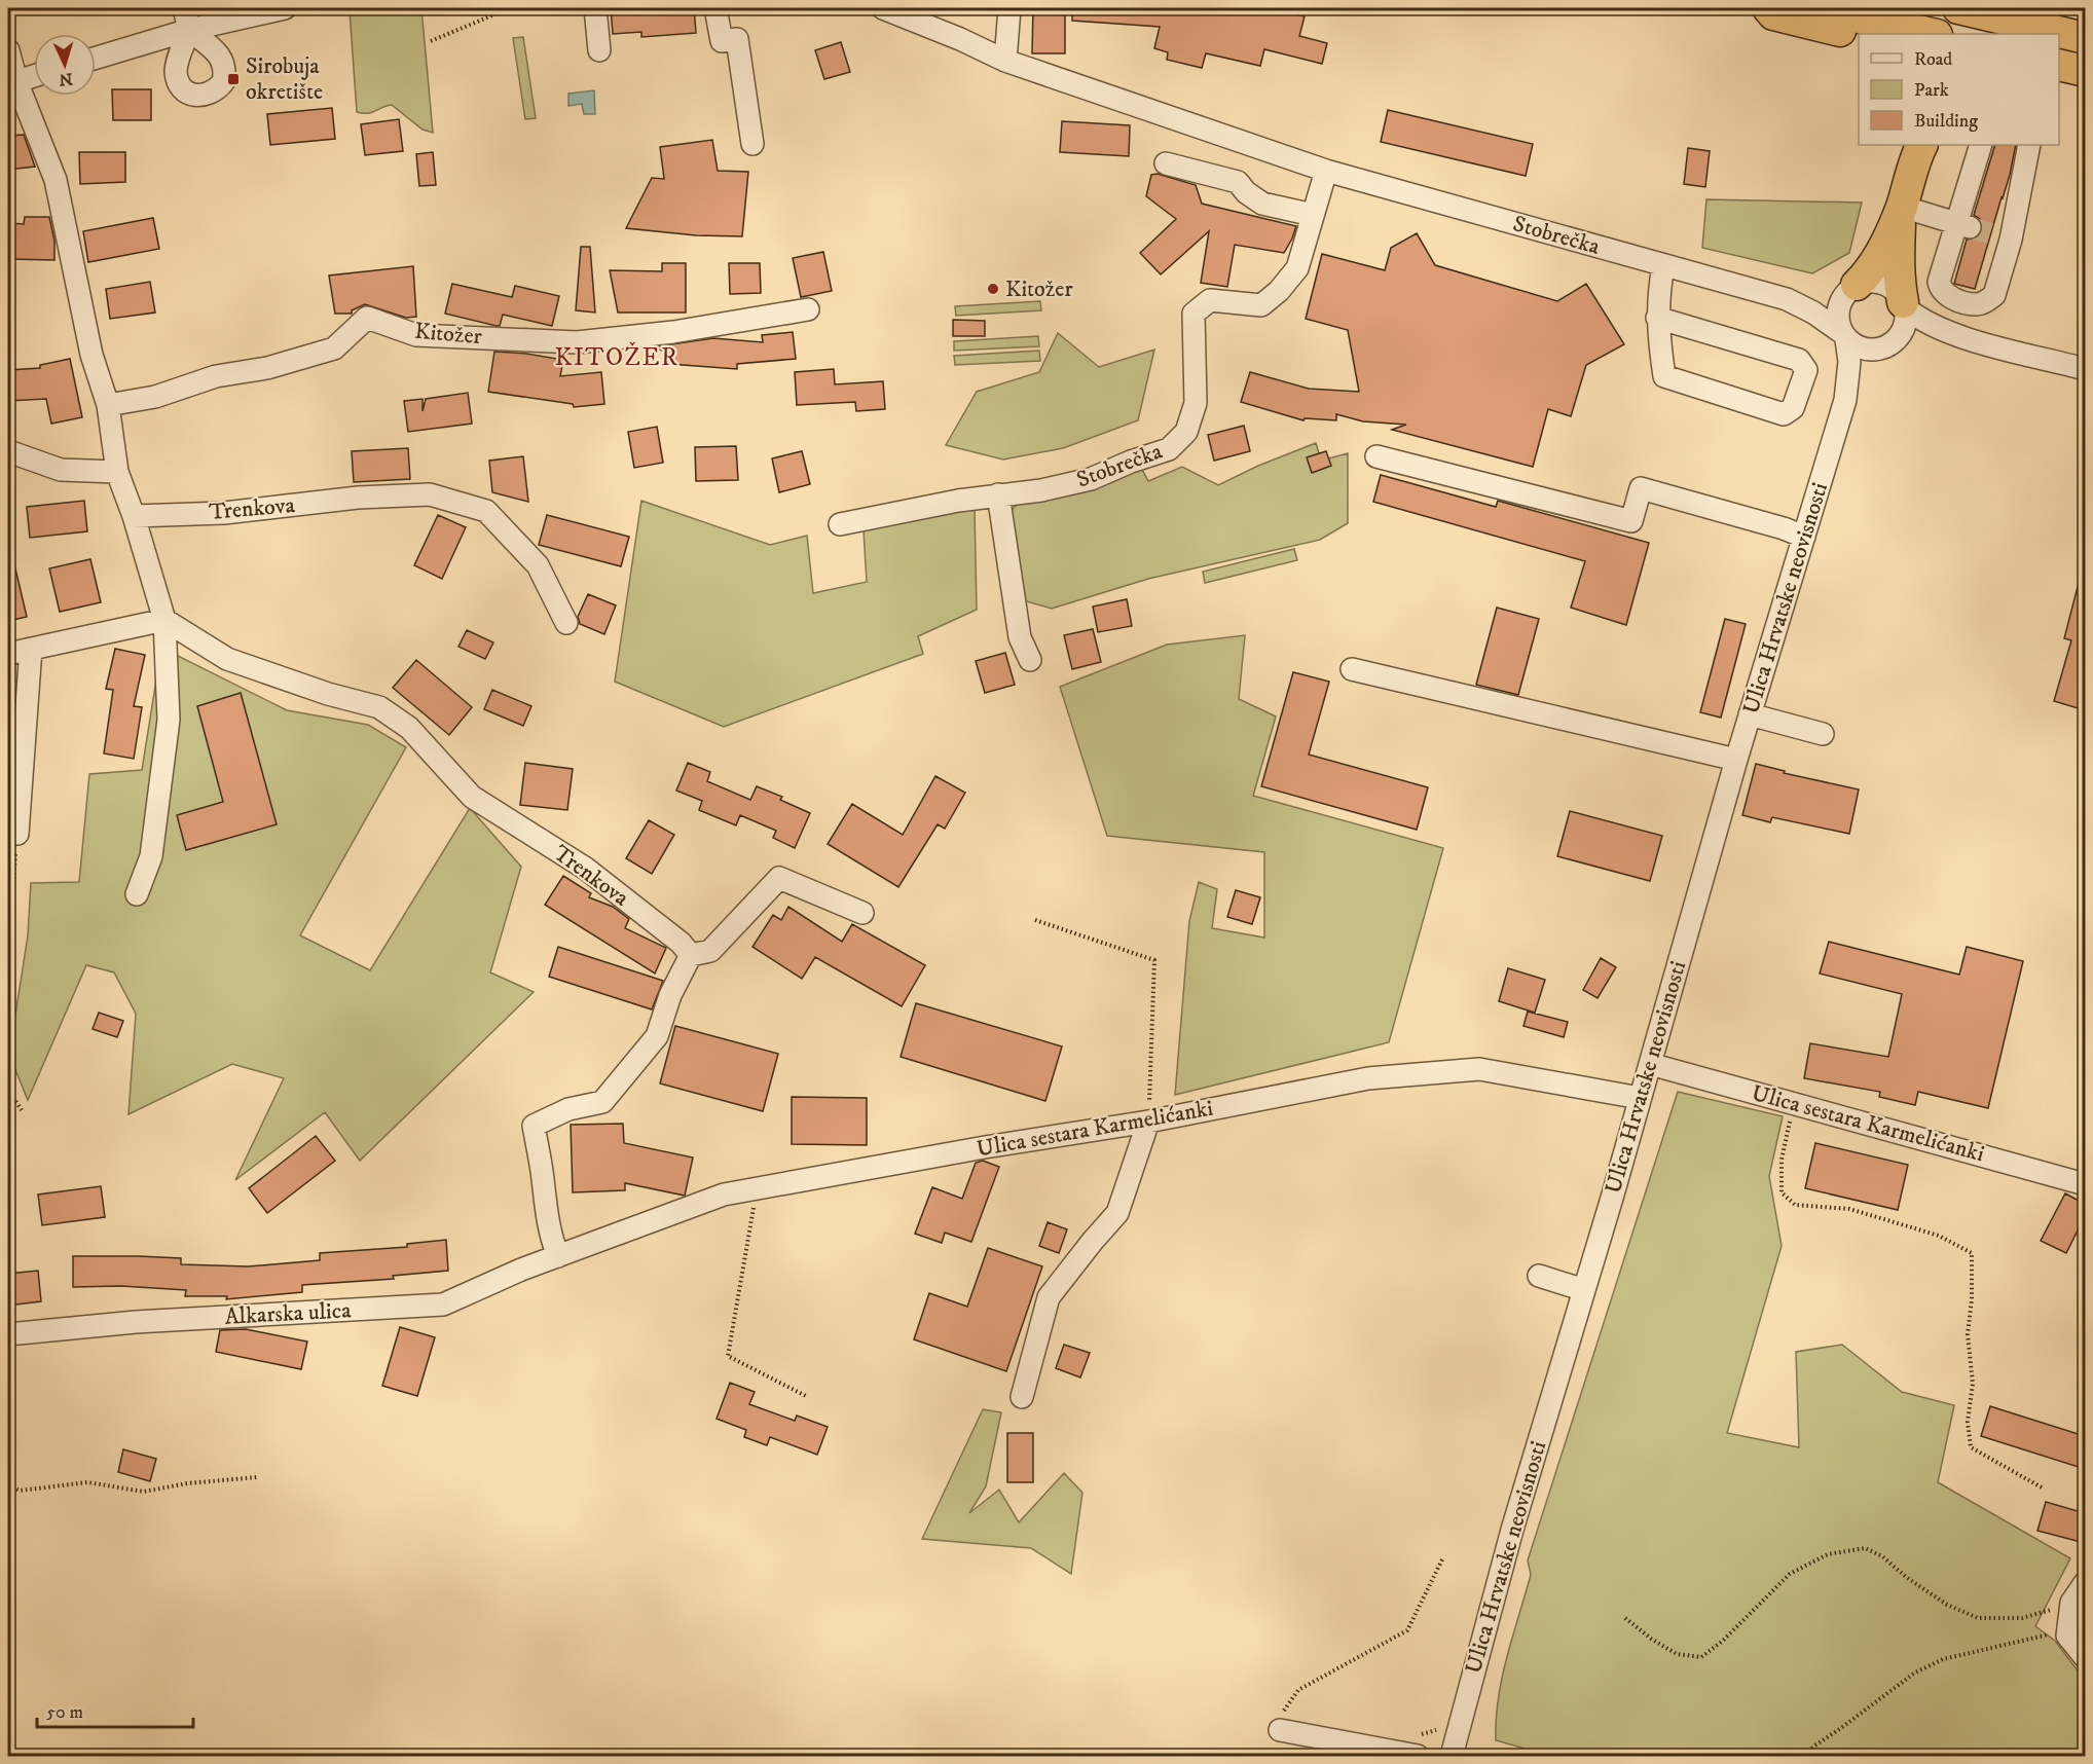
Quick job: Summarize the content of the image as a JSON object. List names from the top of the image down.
{
  "streets": {
    "street": [
      "Stobrečka",
      "Kitožer",
      "Trenkova",
      "Ulica Hrvatske neovisnosti",
      "Ulica sestara Karmelićanki",
      "Alkarska ulica"
    ]
  },
  "crossings": [
    ["Stobrečka", "Ulica Hrvatske neovisnosti"],
    ["Ulica Hrvatske neovisnosti", "Ulica sestara Karmelićanki"],
    ["Ulica sestara Karmelićanki", "Alkarska ulica"]
  ],
  "districts": ["KITOŽER"],
  "places": {
    "transit": ["Sirobuja okretište"],
    "other": ["Kitožer"]
  },
  "legend": ["Road", "Park", "Building"],
  "scale_bar": "50 m",
  "north": "bottom"
}
